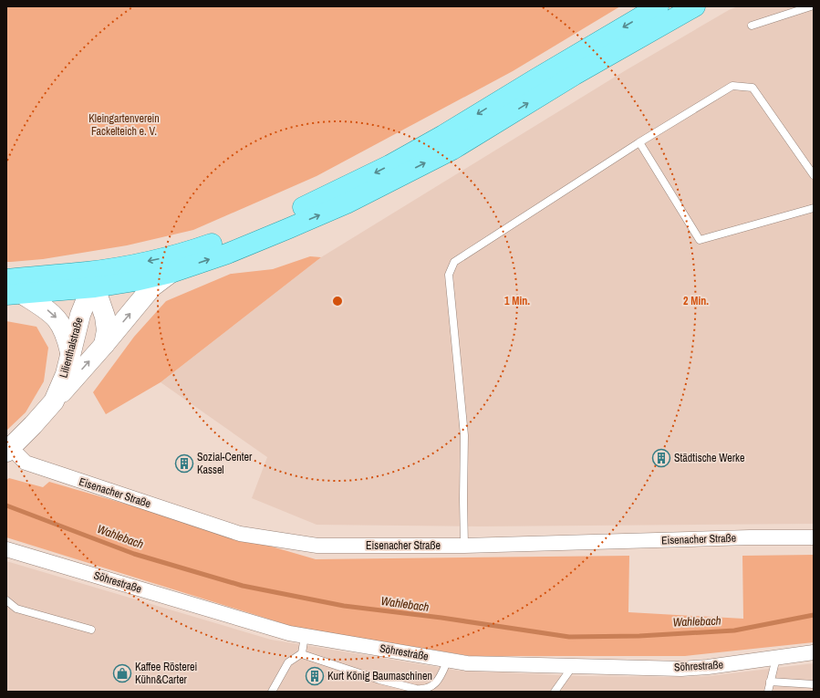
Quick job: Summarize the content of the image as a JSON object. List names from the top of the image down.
{
  "streets": {
    "main road": ["Lilienthalstraße"],
    "street": ["Eisenacher Straße", "Söhrestraße"]
  },
  "crossings": [
    ["Lilienthalstraße", "Eisenacher Straße"]
  ],
  "water": ["Wahlebach"],
  "parks": ["Kleingartenverein Fackelteich e. V."],
  "places": {
    "building": ["Städtische Werke", "Sozial-Center Kassel", "Kurt König Baumaschinen"],
    "shop": ["Kaffee Rösterei Kühn&Carter"]
  },
  "rings": ["1 Min.", "2 Min."]
}
